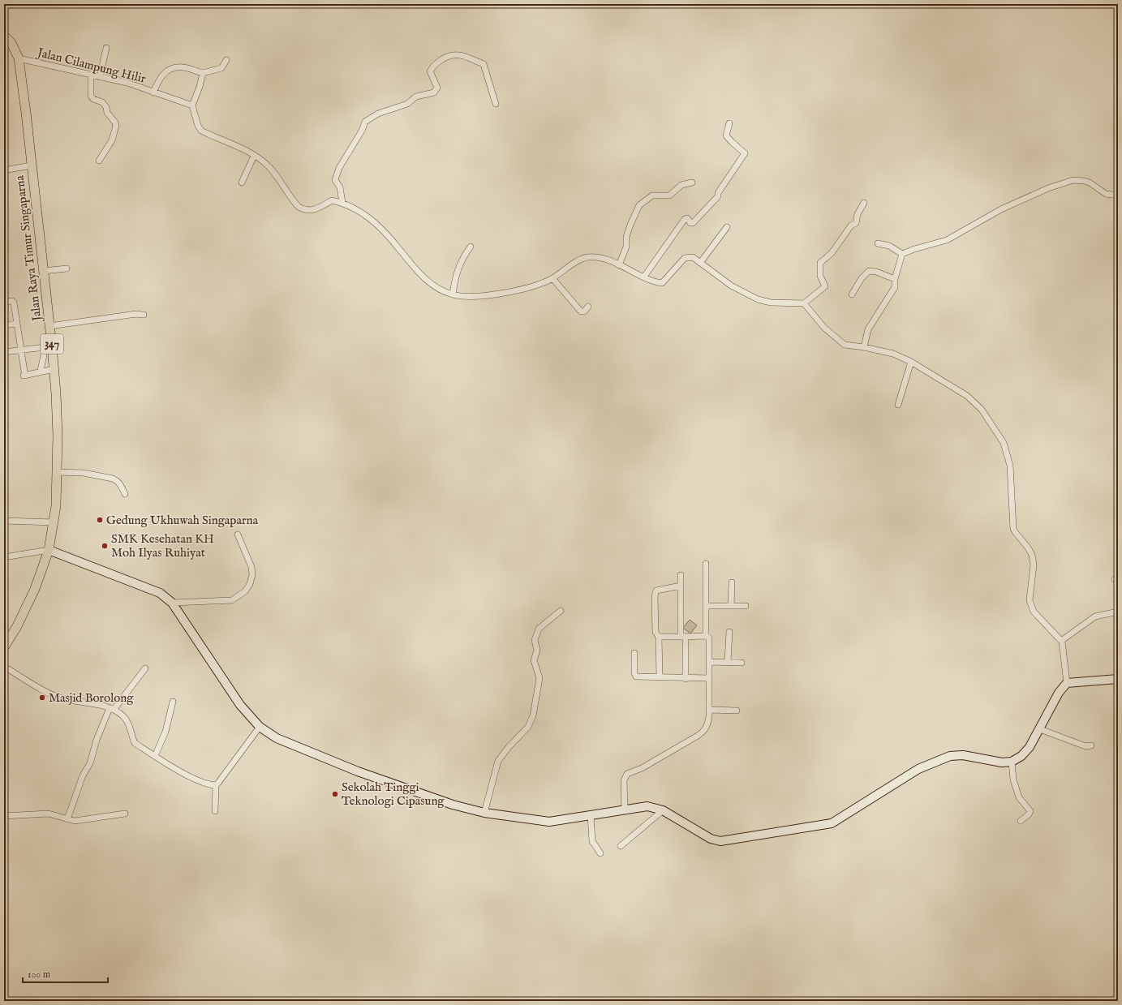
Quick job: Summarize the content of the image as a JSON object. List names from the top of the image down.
{
  "streets": {
    "main road": ["Jalan Raya Timur Singaparna", "347"],
    "street": ["Jalan Cilampung Hilir"]
  },
  "crossings": [
    ["Jalan Cilampung Hilir", "Jalan Raya Timur Singaparna"]
  ],
  "places": [
    "Gedung Ukhuwah Singaparna",
    "SMK Kesehatan KH Moh Ilyas Ruhiyat",
    "Masjid Borolong",
    "Sekolah Tinggi Teknologi Cipasung"
  ],
  "scale_bar": "100 m"
}
